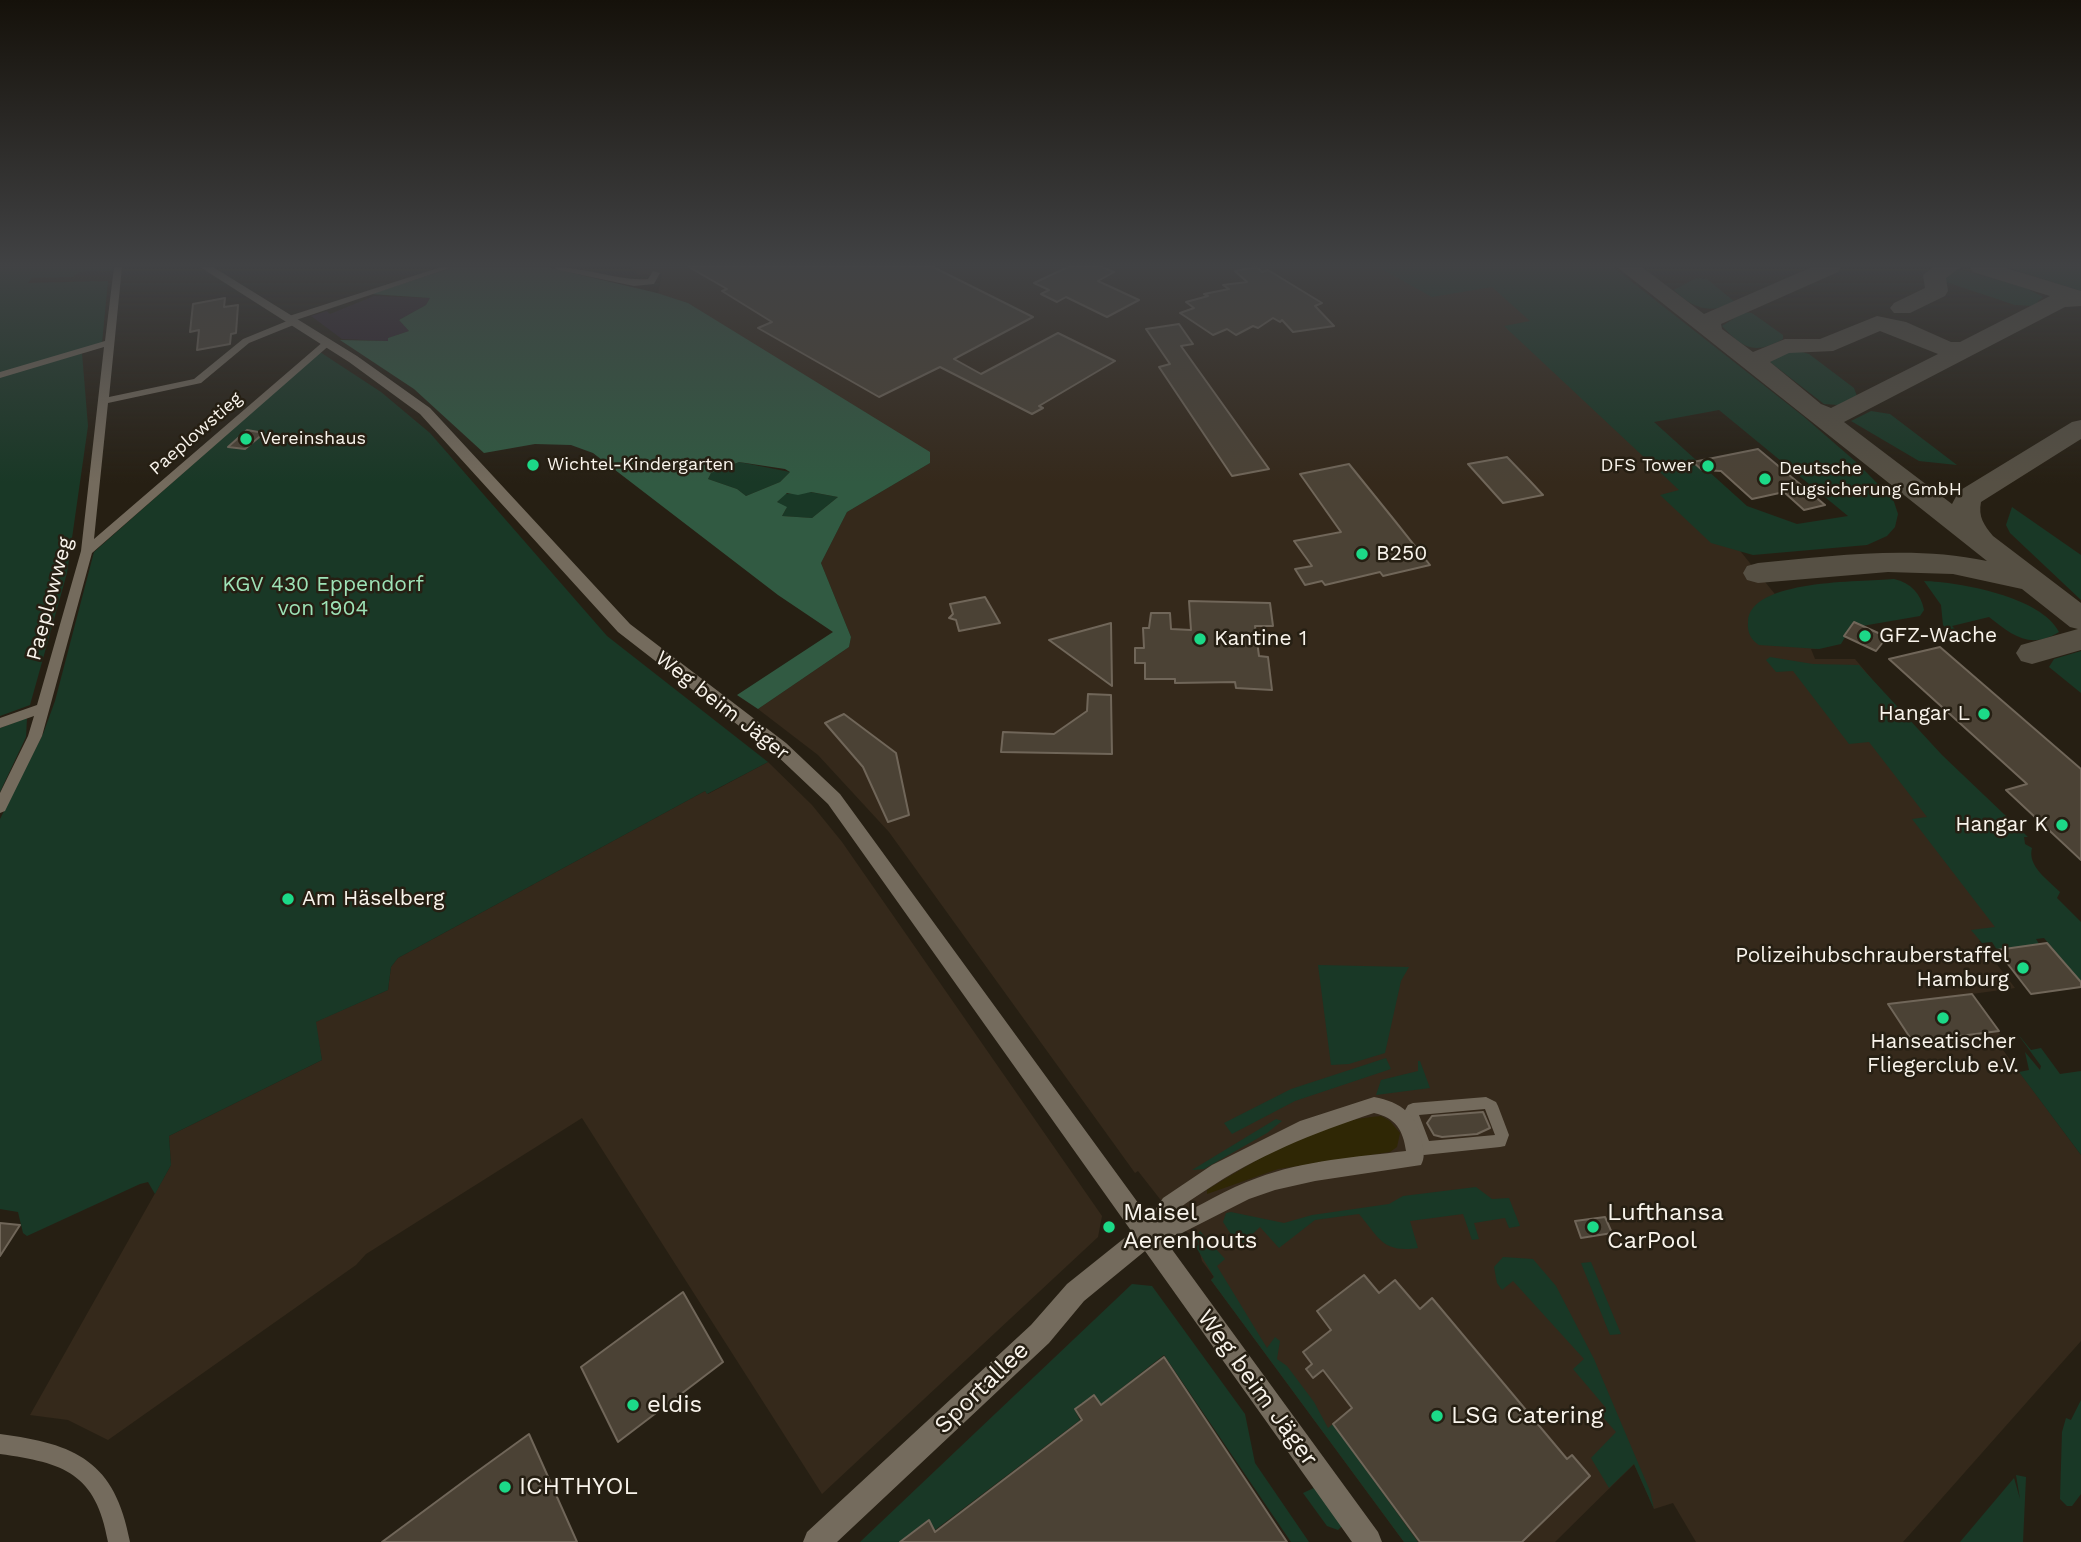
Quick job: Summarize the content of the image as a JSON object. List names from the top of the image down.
{
  "streets": {
    "street": [
      "Paeplowstieg",
      "Paeplowweg",
      "Weg beim Jäger",
      "Sportallee"
    ]
  },
  "crossings": [
    ["Paeplowstieg", "Paeplowweg"],
    ["Paeplowstieg", "Weg beim Jäger"],
    ["Weg beim Jäger", "Sportallee"]
  ],
  "parks": ["KGV 430 Eppendorf von 1904"],
  "places": [
    "Vereinshaus",
    "Wichtel-Kindergarten",
    "DFS Tower",
    "Deutsche Flugsicherung GmbH",
    "B250",
    "GFZ-Wache",
    "Kantine 1",
    "Hangar L",
    "Hangar K",
    "Am Häselberg",
    "Polizeihubschrauberstaffel Hamburg",
    "Hanseatischer Fliegerclub e.V.",
    "Maisel Aerenhouts",
    "Lufthansa CarPool",
    "eldis",
    "LSG Catering",
    "ICHTHYOL"
  ]
}
